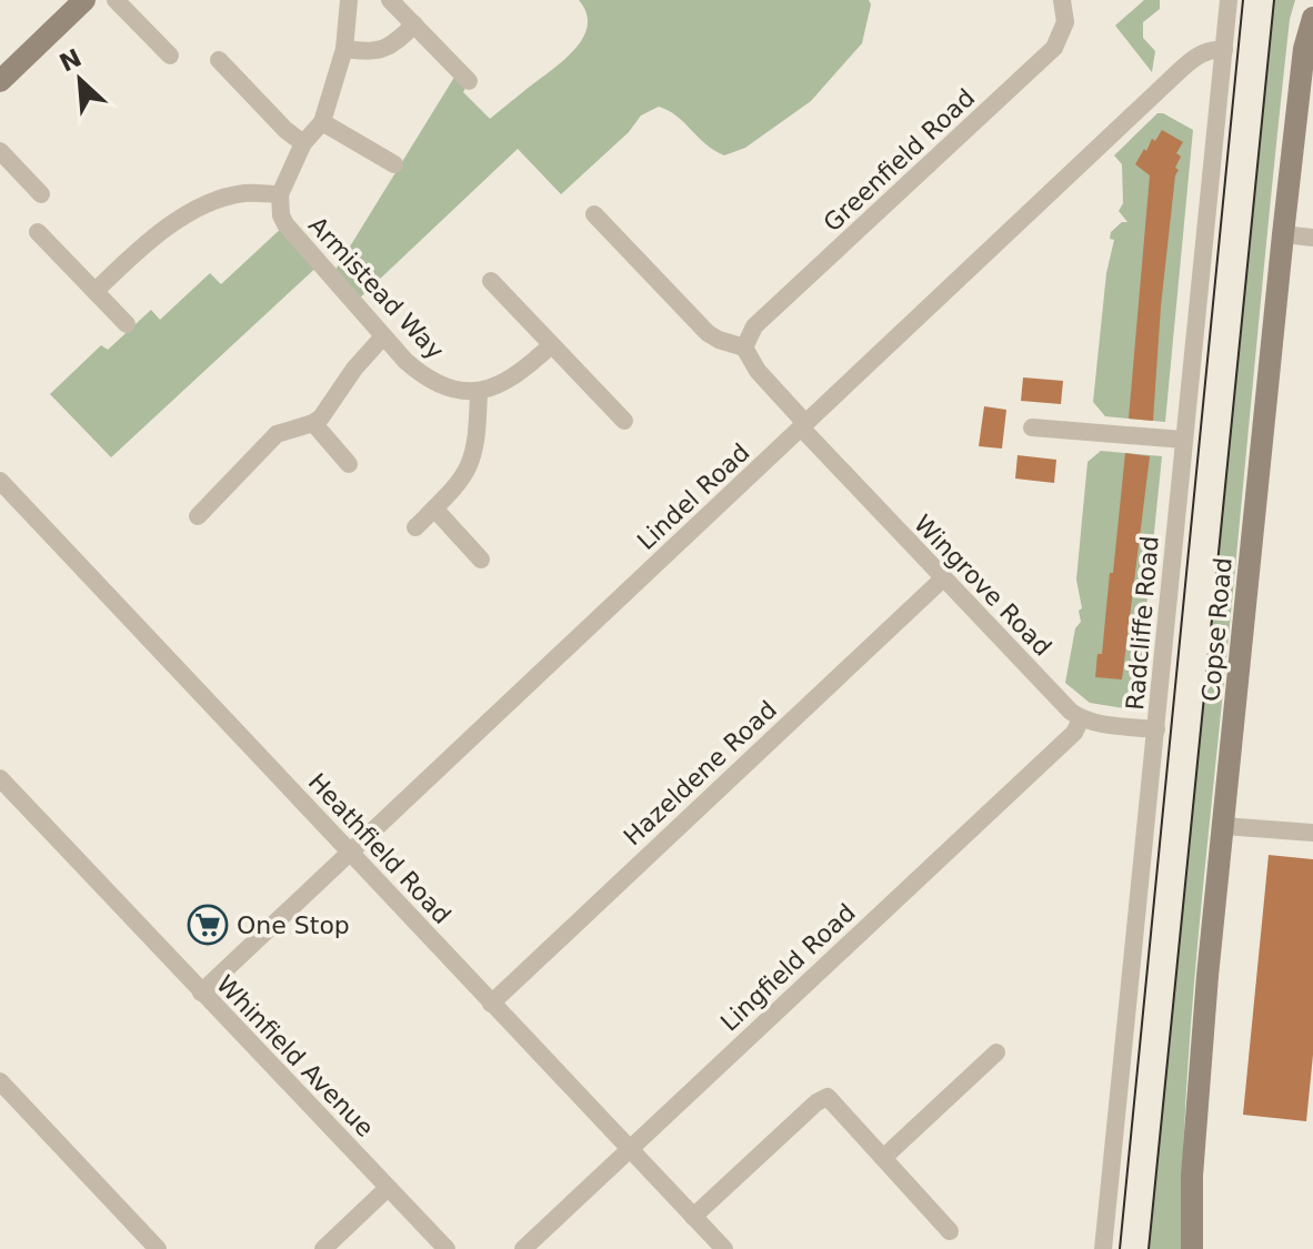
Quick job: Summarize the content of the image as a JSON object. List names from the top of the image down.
{
  "streets": {
    "street": [
      "Greenfield Road",
      "Armistead Way",
      "Lindel Road",
      "Wingrove Road",
      "Radcliffe Road",
      "Copse Road",
      "Hazeldene Road",
      "Heathfield Road",
      "Lingfield Road",
      "Whinfield Avenue"
    ]
  },
  "crossings": [
    ["Lindel Road", "Wingrove Road"],
    ["Lindel Road", "Radcliffe Road"],
    ["Lindel Road", "Heathfield Road"],
    ["Lindel Road", "Whinfield Avenue"],
    ["Wingrove Road", "Hazeldene Road"],
    ["Wingrove Road", "Lingfield Road"],
    ["Hazeldene Road", "Heathfield Road"],
    ["Heathfield Road", "Lingfield Road"]
  ],
  "places": {
    "supermarket": ["One Stop"]
  },
  "north": "top left"
}
